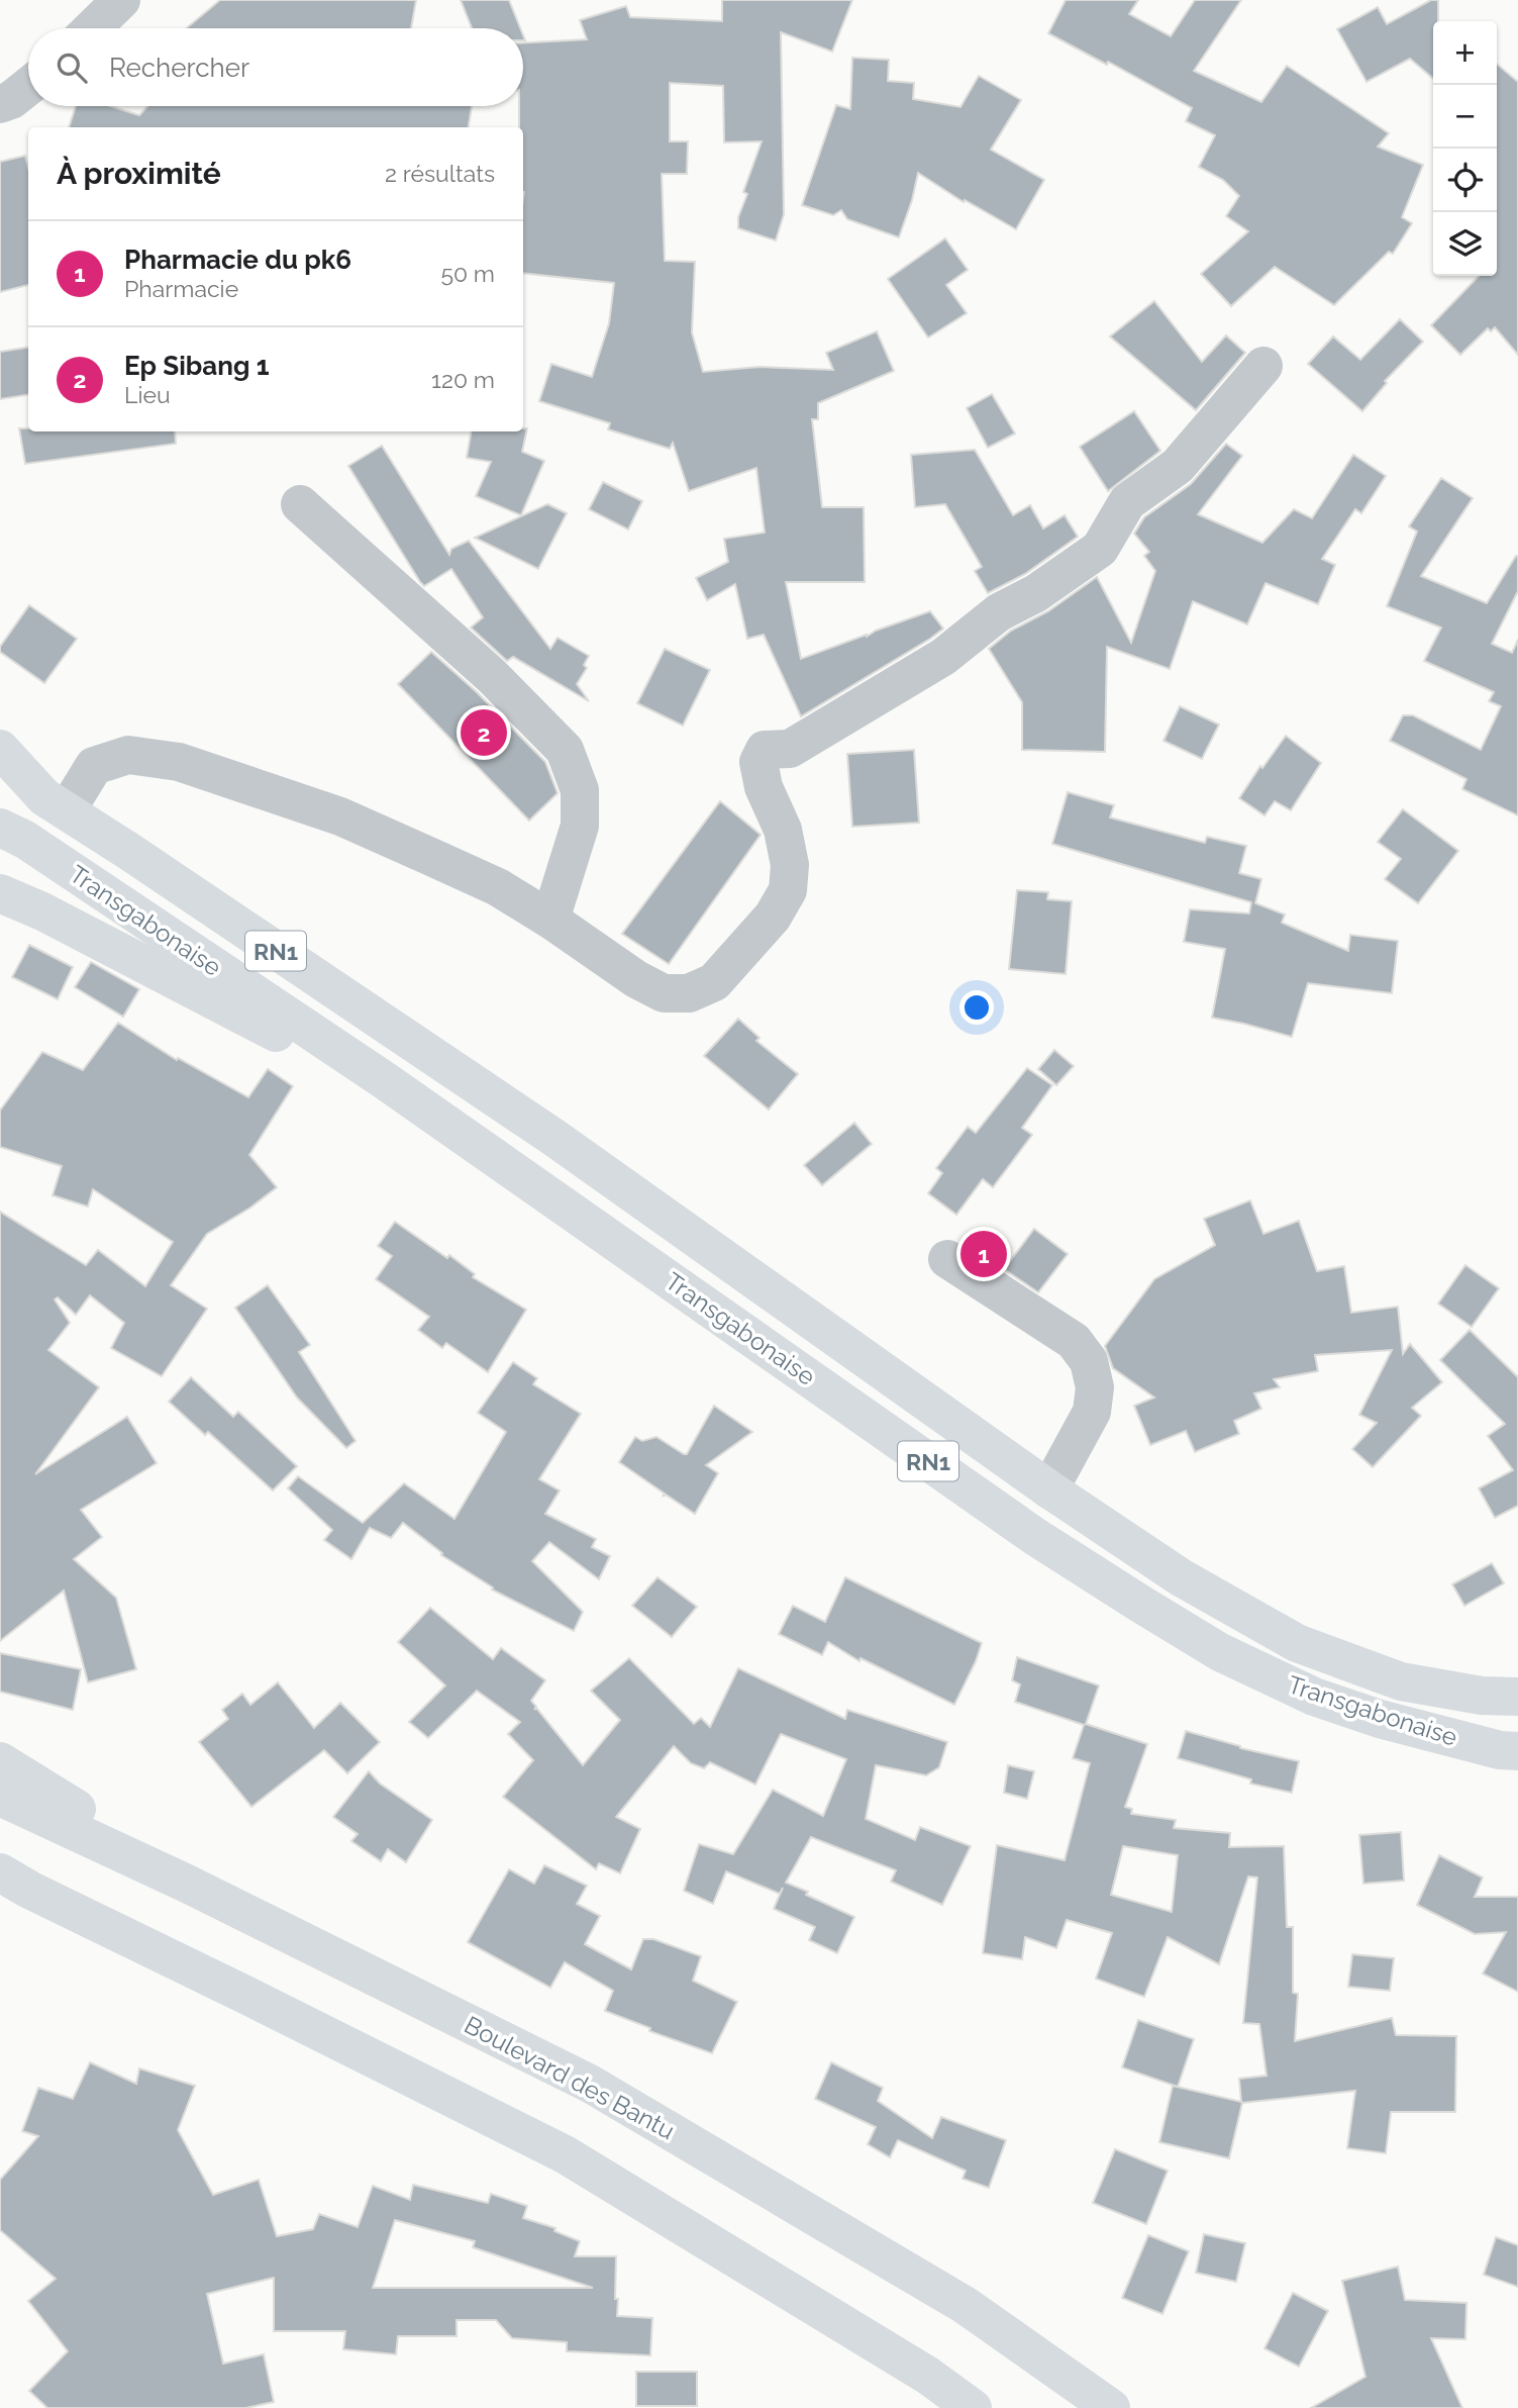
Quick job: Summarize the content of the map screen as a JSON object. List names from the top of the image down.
{
  "streets": {
    "highway": ["Transgabonaise", "RN1", "Boulevard des Bantu"]
  },
  "page": {
    "map_buttons": ["+", "−"],
    "search": "Rechercher",
    "heading": ["À proximité", "2 résultats"],
    "list": [
      {
        "mark": "1",
        "name": "Pharmacie du pk6",
        "note": "Pharmacie",
        "value": "50 m"
      },
      {
        "mark": "2",
        "name": "Ep Sibang 1",
        "note": "Lieu",
        "value": "120 m"
      }
    ],
    "pins": ["2", "1"]
  }
}
